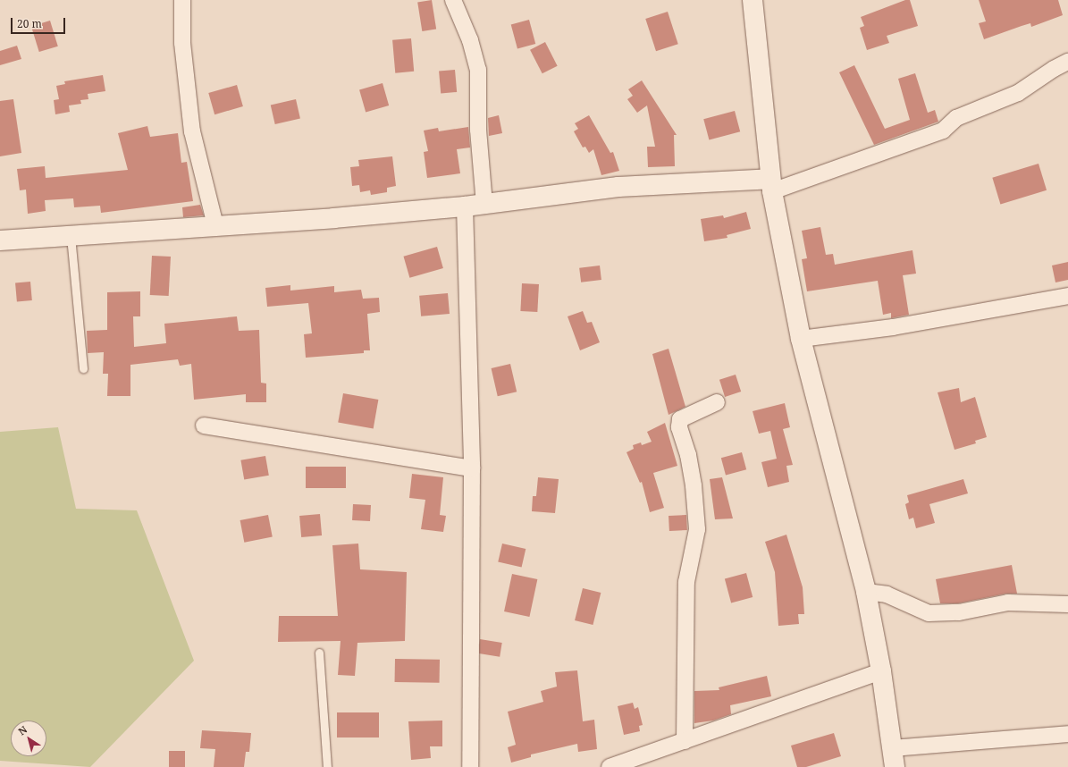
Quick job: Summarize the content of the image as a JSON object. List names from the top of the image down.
{
  "scale_bar": "20 m",
  "north": "top left"
}
